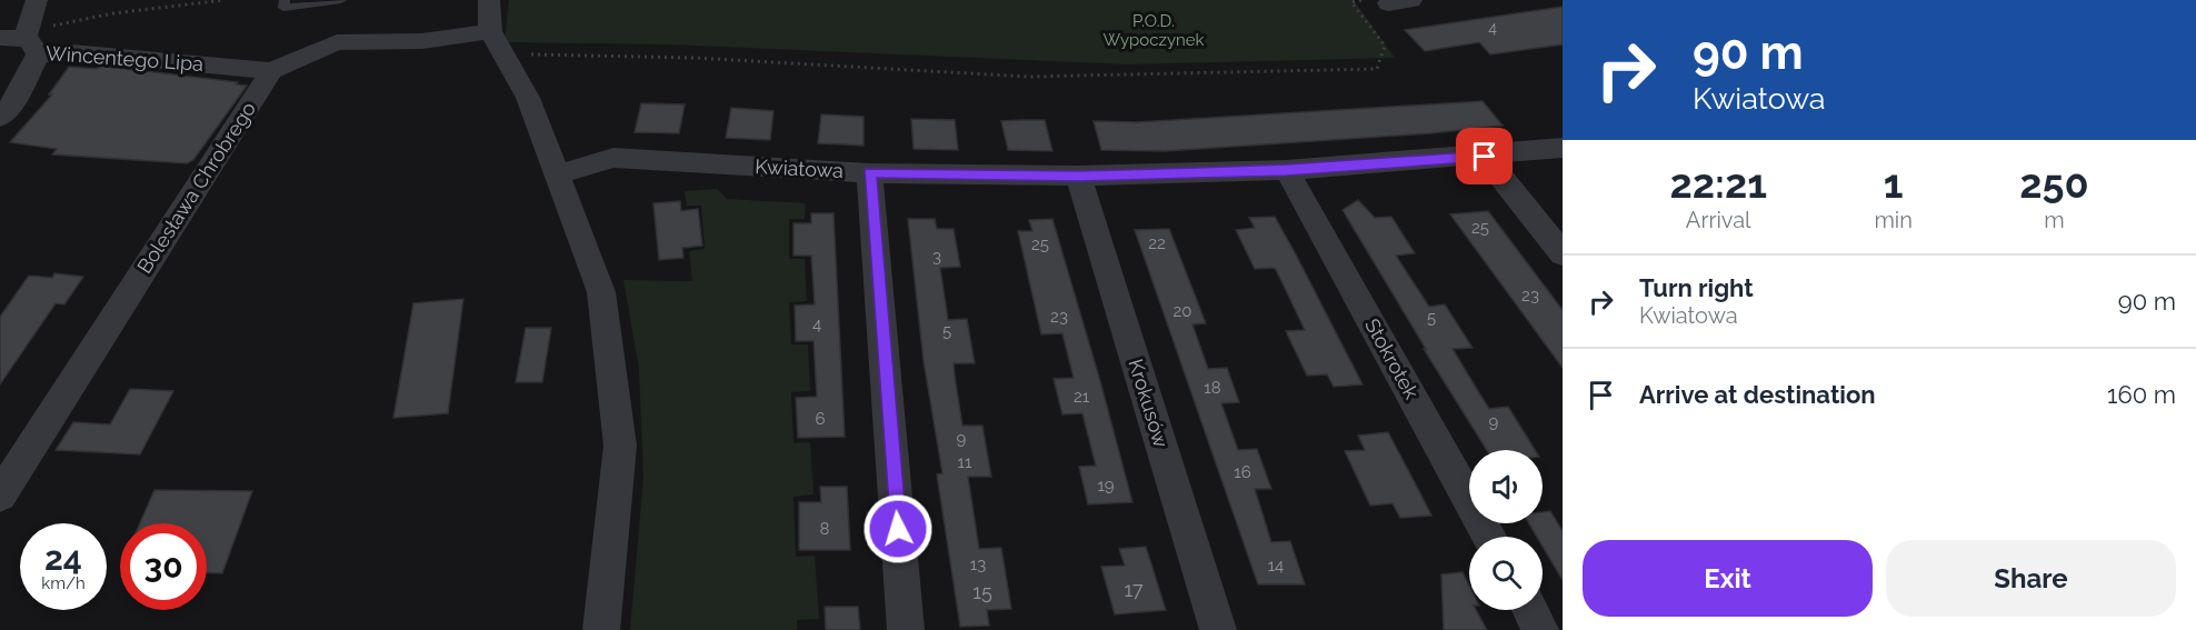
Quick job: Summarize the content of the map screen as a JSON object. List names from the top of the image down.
{
  "streets": {
    "street": [
      "Wincentego Lipa",
      "Kwiatowa",
      "Bolesława Chrobrego",
      "Stokrotek",
      "Krokusów"
    ]
  },
  "crossings": [
    ["Wincentego Lipa", "Bolesława Chrobrego"],
    ["Kwiatowa", "Stokrotek"],
    ["Kwiatowa", "Krokusów"]
  ],
  "parks": ["P.O.D. Wypoczynek"],
  "house_numbers": [
    "4",
    "25",
    "22",
    "25",
    "3",
    "23",
    "20",
    "23",
    "5",
    "4",
    "5",
    "18",
    "21",
    "6",
    "9",
    "9",
    "11",
    "16",
    "19",
    "8",
    "13",
    "14",
    "17",
    "15"
  ],
  "page": {
    "turn": ["90 m", "Kwiatowa"],
    "eta": [
      "22:21",
      "Arrival",
      "1",
      "min",
      "250",
      "m"
    ],
    "list": [
      {
        "name": "Turn right",
        "note": "Kwiatowa",
        "value": "90 m"
      },
      {
        "name": "Arrive at destination",
        "value": "160 m"
      }
    ],
    "speed": "24 km/h",
    "limit": "30",
    "buttons": ["Exit", "Share"]
  }
}
